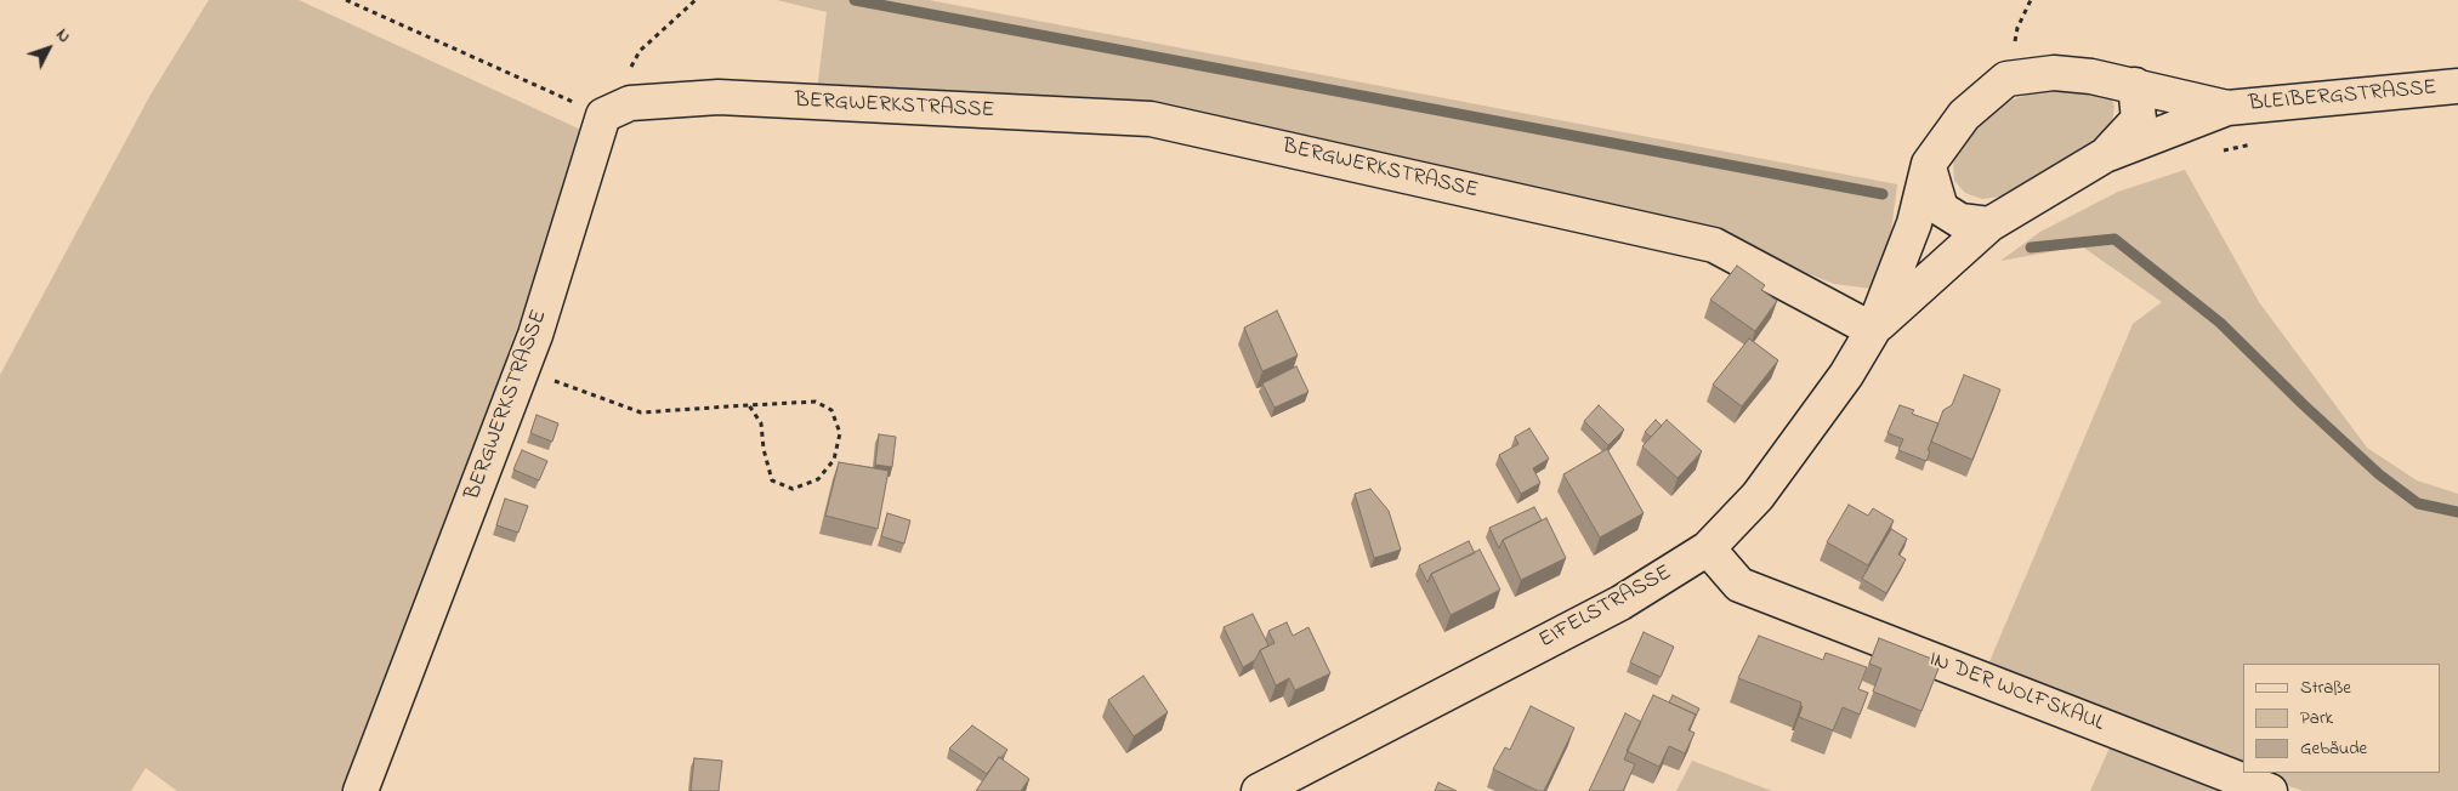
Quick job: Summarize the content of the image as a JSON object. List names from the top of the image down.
{
  "streets": {
    "street": [
      "BLEIBERGSTRASSE",
      "BERGWERKSTRASSE",
      "EIFELSTRASSE",
      "IN DER WOLFSKAUL"
    ]
  },
  "crossings": [
    ["BLEIBERGSTRASSE", "BERGWERKSTRASSE"],
    ["BLEIBERGSTRASSE", "EIFELSTRASSE"],
    ["BERGWERKSTRASSE", "EIFELSTRASSE"],
    ["EIFELSTRASSE", "IN DER WOLFSKAUL"]
  ],
  "legend": ["Straße", "Park", "Gebäude"],
  "north": "top right"
}
